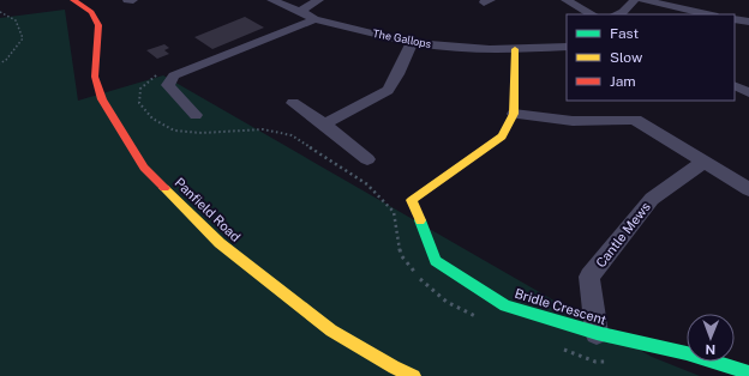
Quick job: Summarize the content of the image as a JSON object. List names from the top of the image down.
{
  "streets": {
    "main road": ["Panfield Road", "Bridle Crescent"],
    "street": ["The Gallops", "Cantle Mews"]
  },
  "crossings": [
    ["The Gallops", "Bridle Crescent"],
    ["Cantle Mews", "Bridle Crescent"]
  ],
  "legend": ["Fast", "Slow", "Jam"],
  "north": "bottom"
}
